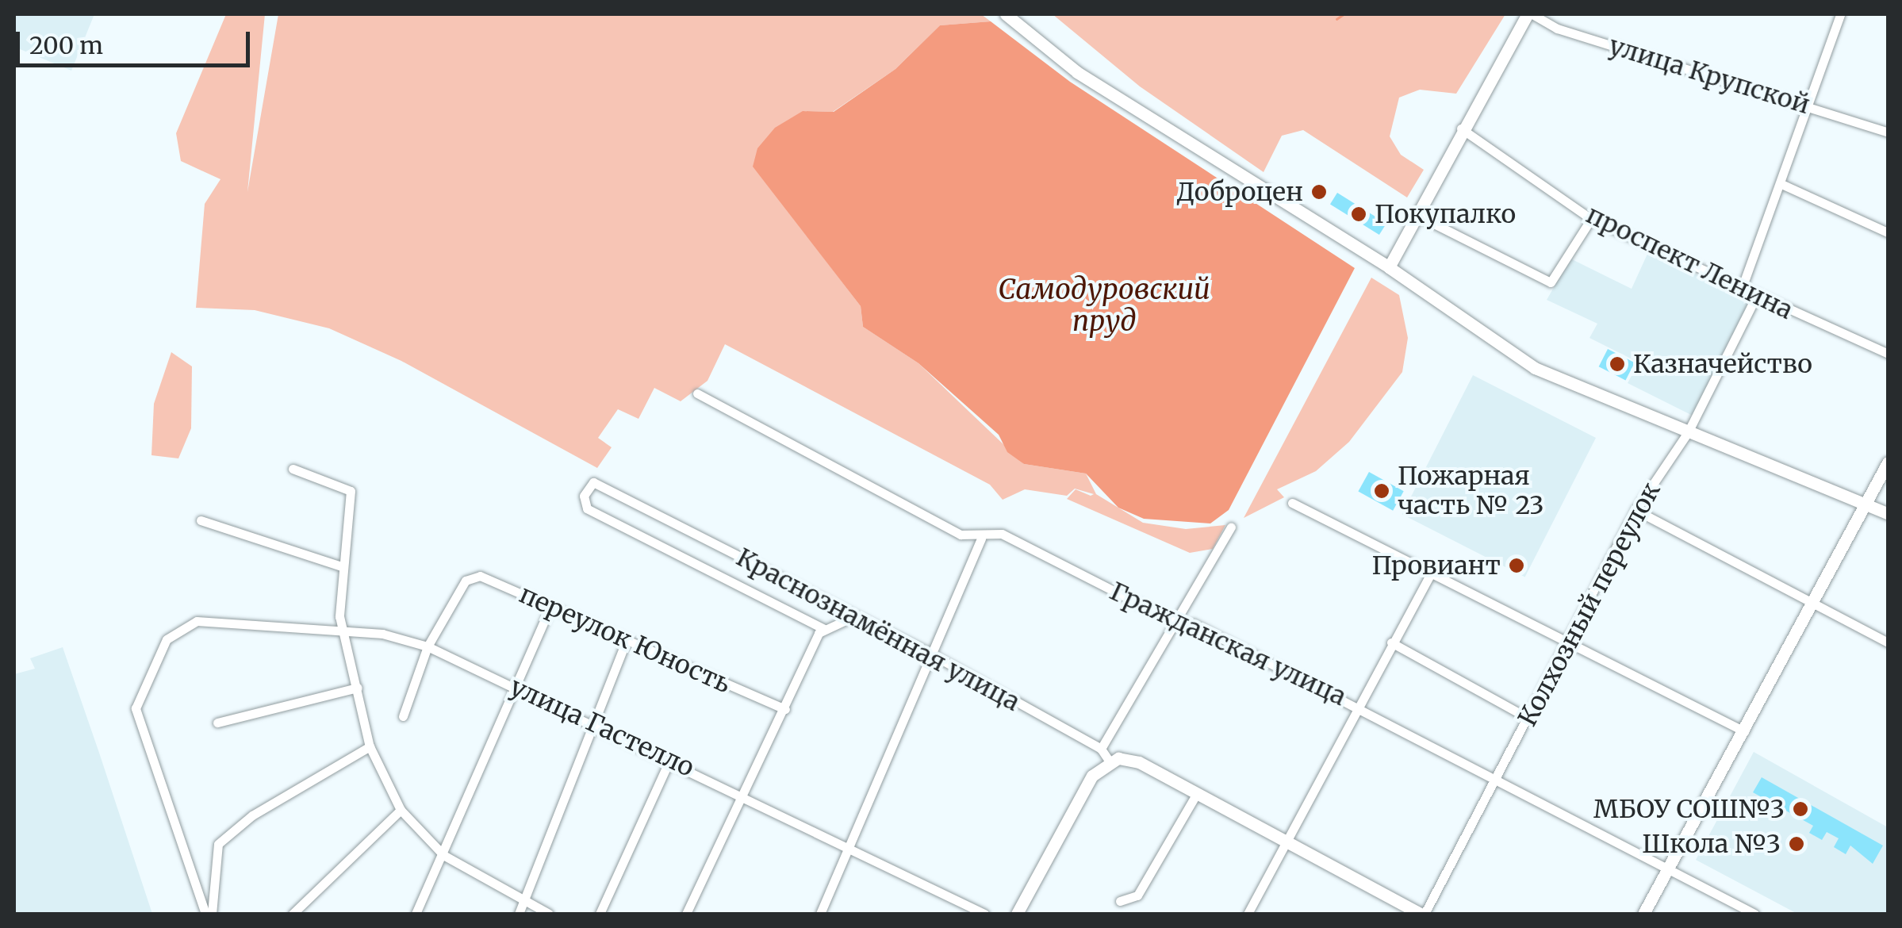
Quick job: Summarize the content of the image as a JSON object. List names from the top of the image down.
{
  "streets": {
    "street": [
      "улица Крупской",
      "проспект Ленина",
      "Колхозный переулок",
      "Краснознамённая улица",
      "переулок Юность",
      "Гражданская улица",
      "улица Гастелло"
    ]
  },
  "crossings": [
    ["проспект Ленина", "Колхозный переулок"],
    ["Колхозный переулок", "Гражданская улица"],
    ["переулок Юность", "улица Гастелло"]
  ],
  "water": ["Самодуровский пруд"],
  "places": [
    "Доброцен",
    "Покупалко",
    "Казначейство",
    "Пожарная часть № 23",
    "Провиант",
    "МБОУ СОШ№3",
    "Школа №3"
  ],
  "scale_bar": "200 m"
}
